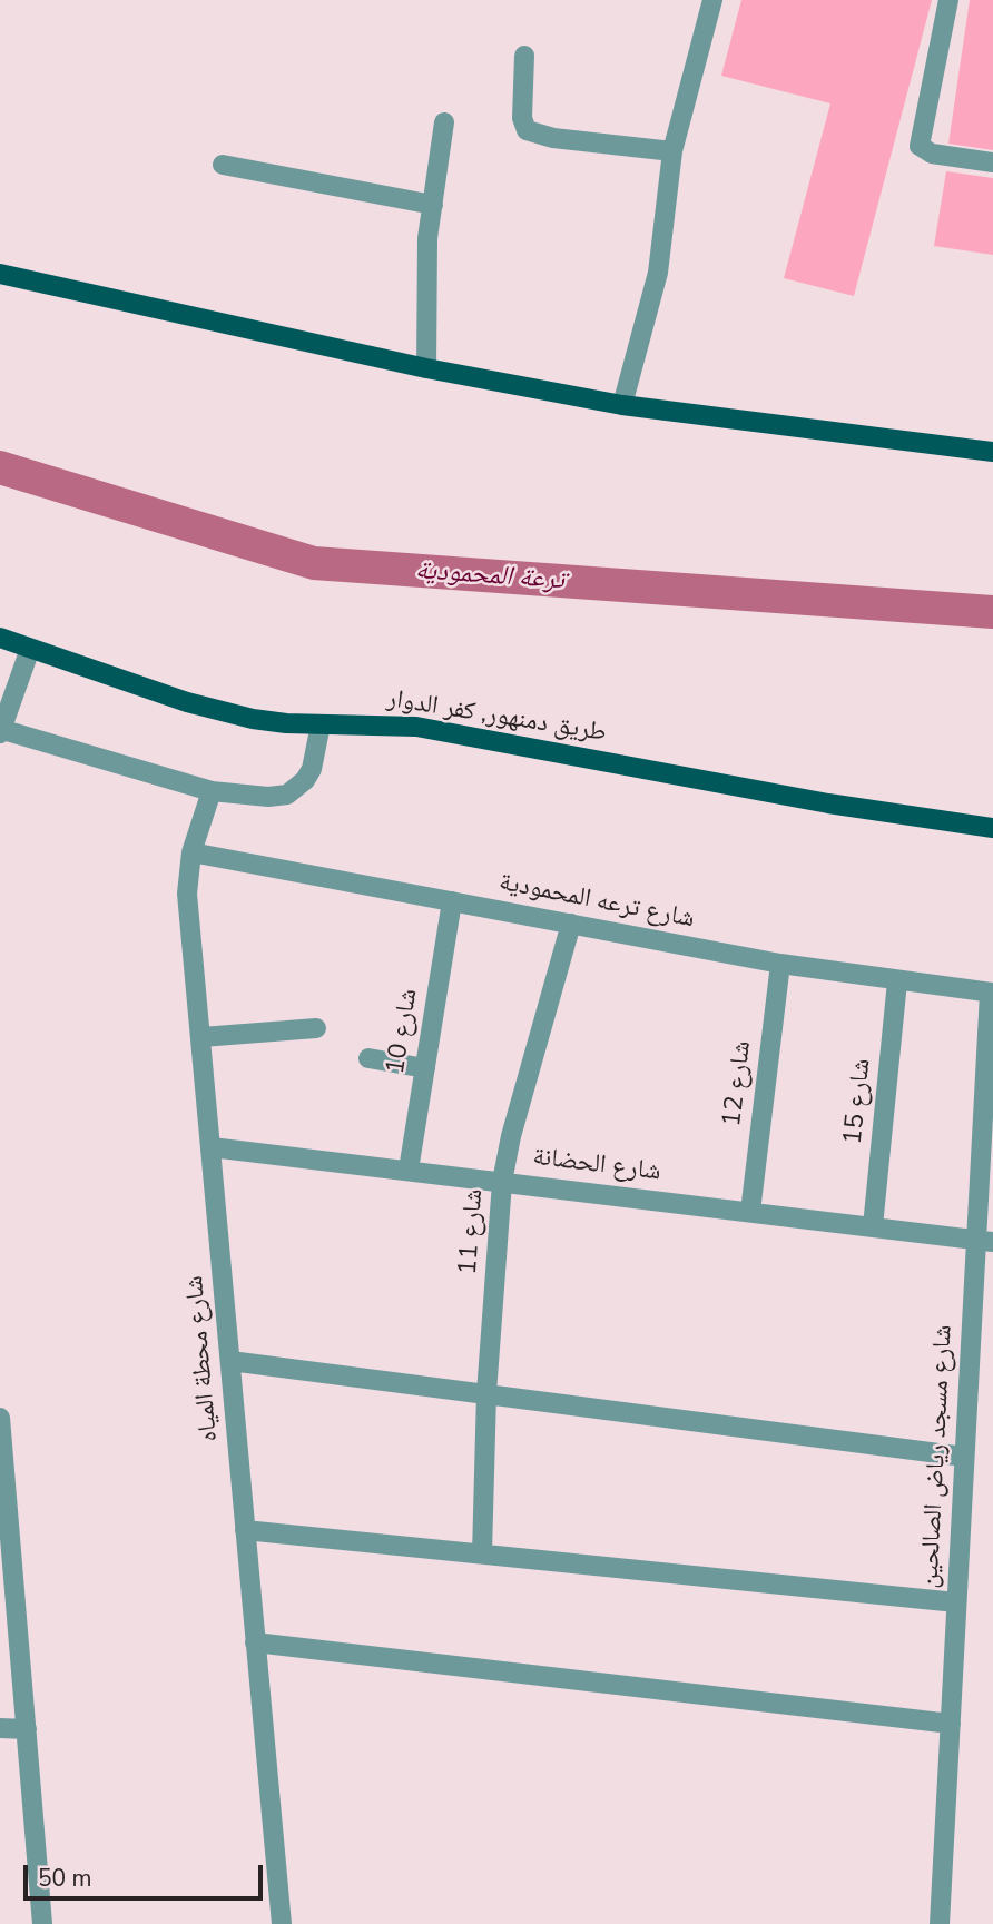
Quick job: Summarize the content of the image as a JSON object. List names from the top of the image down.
{
  "streets": {
    "main road": ["طريق دمنهور, كفر الدوار"],
    "street": [
      "شارع ترعه المحمودية",
      "شارع 10",
      "شارع 12",
      "شارع 15",
      "شارع الحضانة",
      "شارع 11",
      "شارع محطة المياه",
      "شارع مسجد رياض الصالحين"
    ]
  },
  "crossings": [
    ["شارع ترعه المحمودية", "شارع 10"],
    ["شارع ترعه المحمودية", "شارع 12"],
    ["شارع ترعه المحمودية", "شارع 15"],
    ["شارع ترعه المحمودية", "شارع 11"],
    ["شارع ترعه المحمودية", "شارع محطة المياه"],
    ["شارع ترعه المحمودية", "شارع مسجد رياض الصالحين"],
    ["شارع 10", "شارع الحضانة"],
    ["شارع 12", "شارع الحضانة"],
    ["شارع 15", "شارع الحضانة"],
    ["شارع الحضانة", "شارع 11"],
    ["شارع الحضانة", "شارع محطة المياه"],
    ["شارع الحضانة", "شارع مسجد رياض الصالحين"]
  ],
  "water": ["ترعة المحمودية"],
  "scale_bar": "50 m"
}
